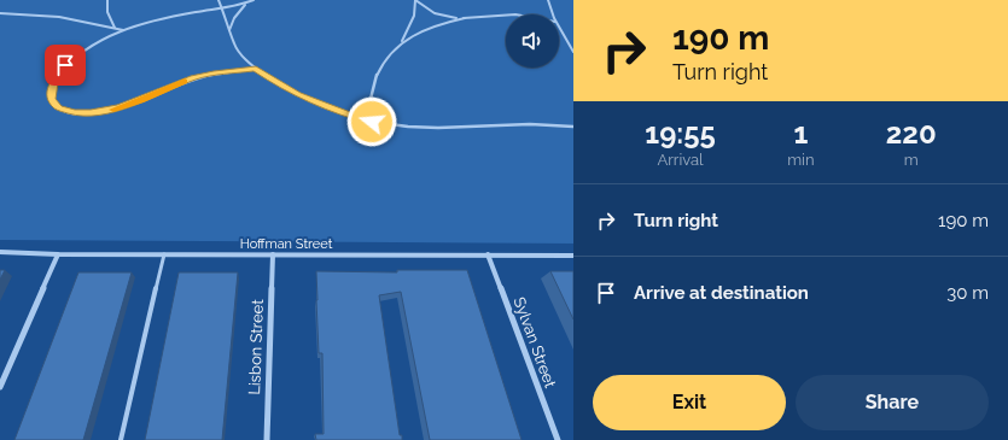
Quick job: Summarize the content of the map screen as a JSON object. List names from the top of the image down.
{
  "streets": {
    "street": ["Hoffman Street", "Sylvan Street", "Lisbon Street"]
  },
  "crossings": [
    ["Hoffman Street", "Sylvan Street"],
    ["Hoffman Street", "Lisbon Street"]
  ],
  "page": {
    "turn": ["190 m", "Turn right"],
    "eta": [
      "19:55",
      "Arrival",
      "1",
      "min",
      "220",
      "m"
    ],
    "list": [
      {
        "name": "Turn right",
        "value": "190 m"
      },
      {
        "name": "Arrive at destination",
        "value": "30 m"
      }
    ],
    "buttons": ["Exit", "Share"]
  }
}
